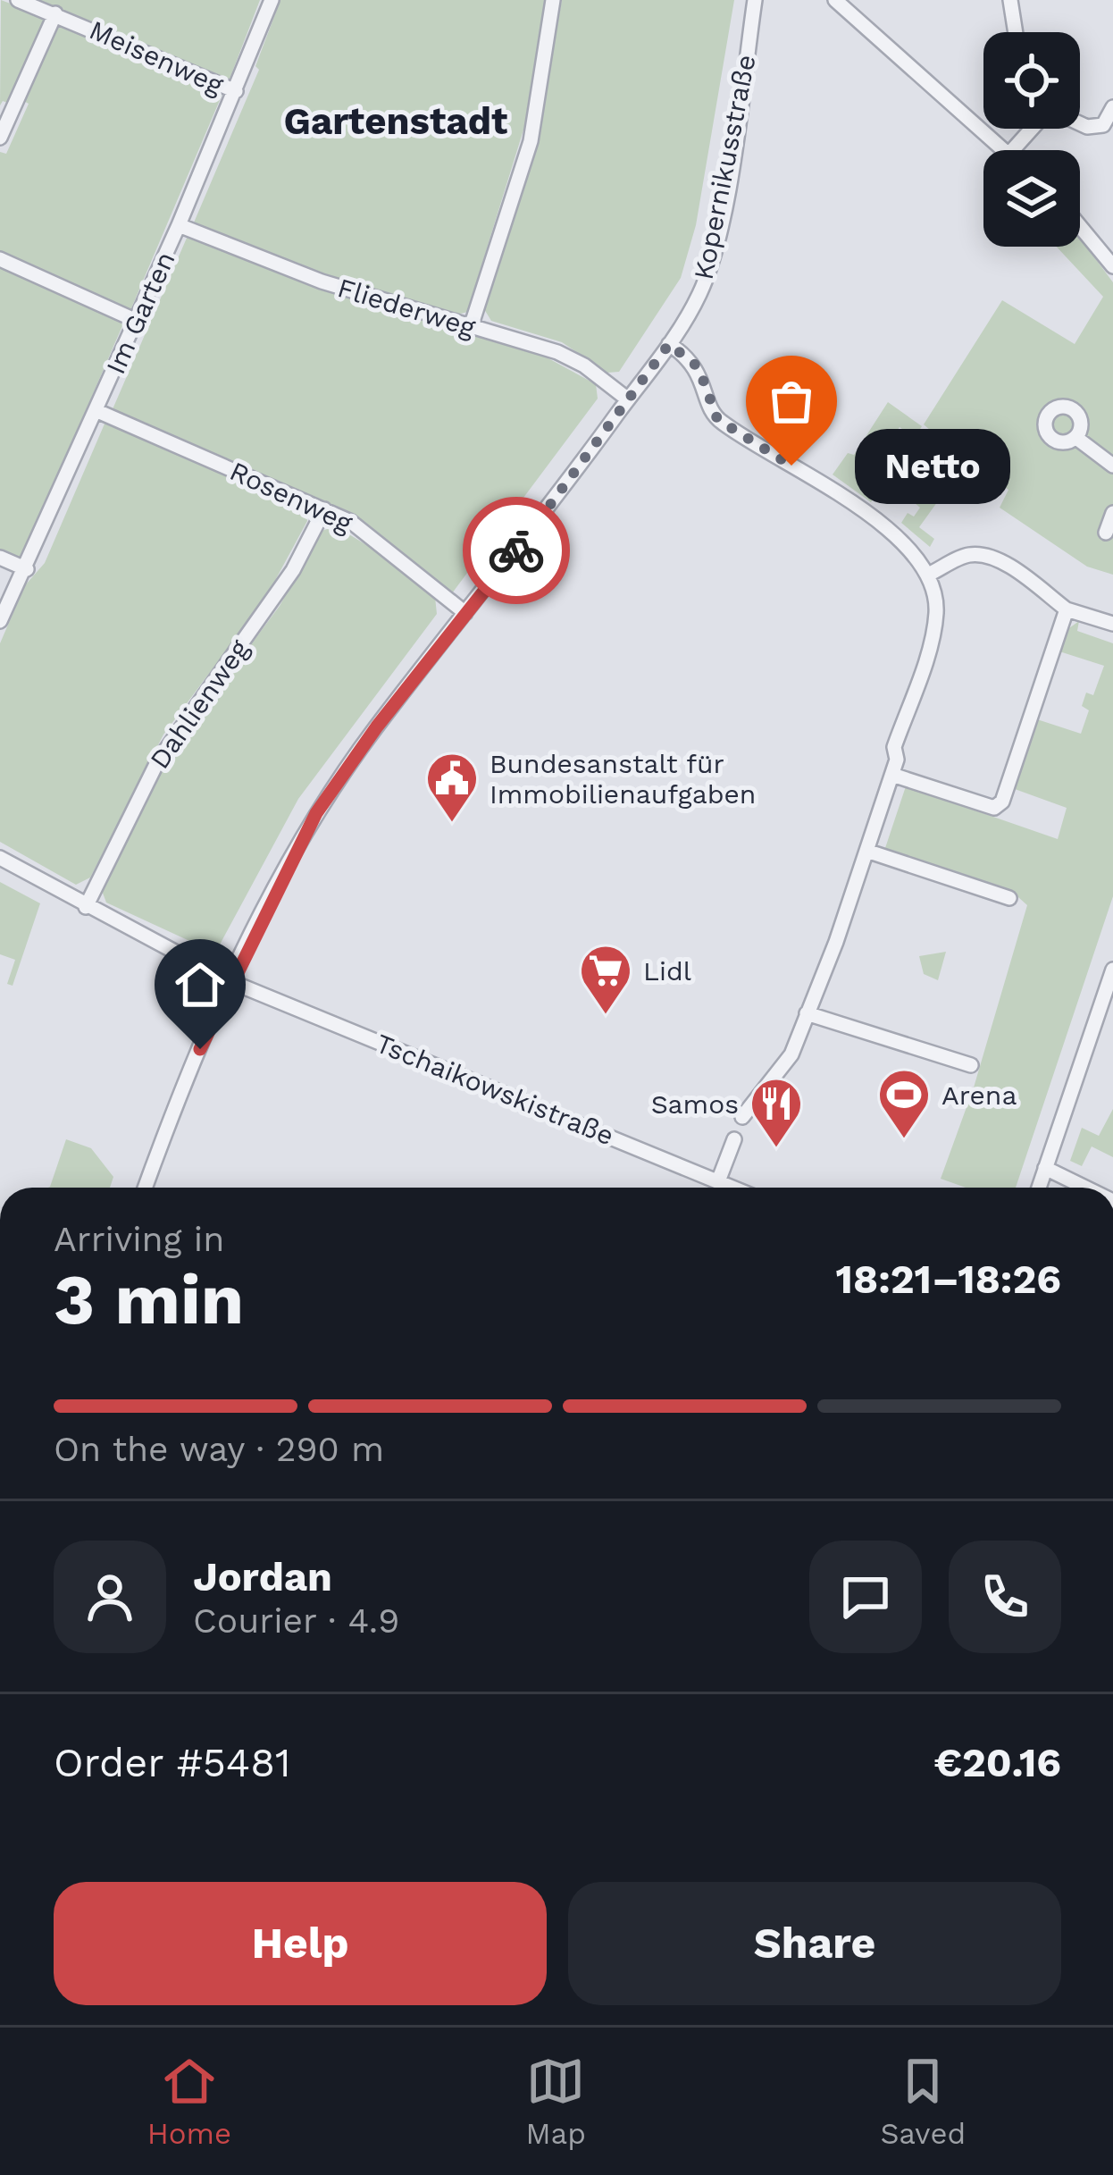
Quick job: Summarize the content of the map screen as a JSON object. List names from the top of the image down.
{
  "streets": {
    "street": [
      "Meisenweg",
      "Kopernikusstraße",
      "Fliederweg",
      "Im Garten",
      "Rosenweg",
      "Dahlienweg",
      "Tschaikowskistraße"
    ]
  },
  "crossings": [
    ["Meisenweg", "Im Garten"],
    ["Kopernikusstraße", "Fliederweg"],
    ["Kopernikusstraße", "Rosenweg"],
    ["Kopernikusstraße", "Tschaikowskistraße"],
    ["Fliederweg", "Im Garten"],
    ["Im Garten", "Rosenweg"],
    ["Rosenweg", "Dahlienweg"],
    ["Dahlienweg", "Tschaikowskistraße"]
  ],
  "districts": ["Gartenstadt"],
  "places": {
    "other": ["Netto"],
    "public building": ["Bundesanstalt für Immobilienaufgaben"],
    "supermarket": ["Lidl"],
    "sports": ["Arena"],
    "restaurant": ["Samos"]
  },
  "page": {
    "bubble": "Netto",
    "heading": ["3 min", "Arriving in", "18:21–18:26"],
    "panel": [
      "Jordan",
      "Courier · 4.9",
      "Order #5481",
      "€20.16"
    ],
    "bar": "On the way · 290 m",
    "buttons": ["Help", "Share"],
    "tabs": ["Home", "Map", "Saved"]
  }
}
